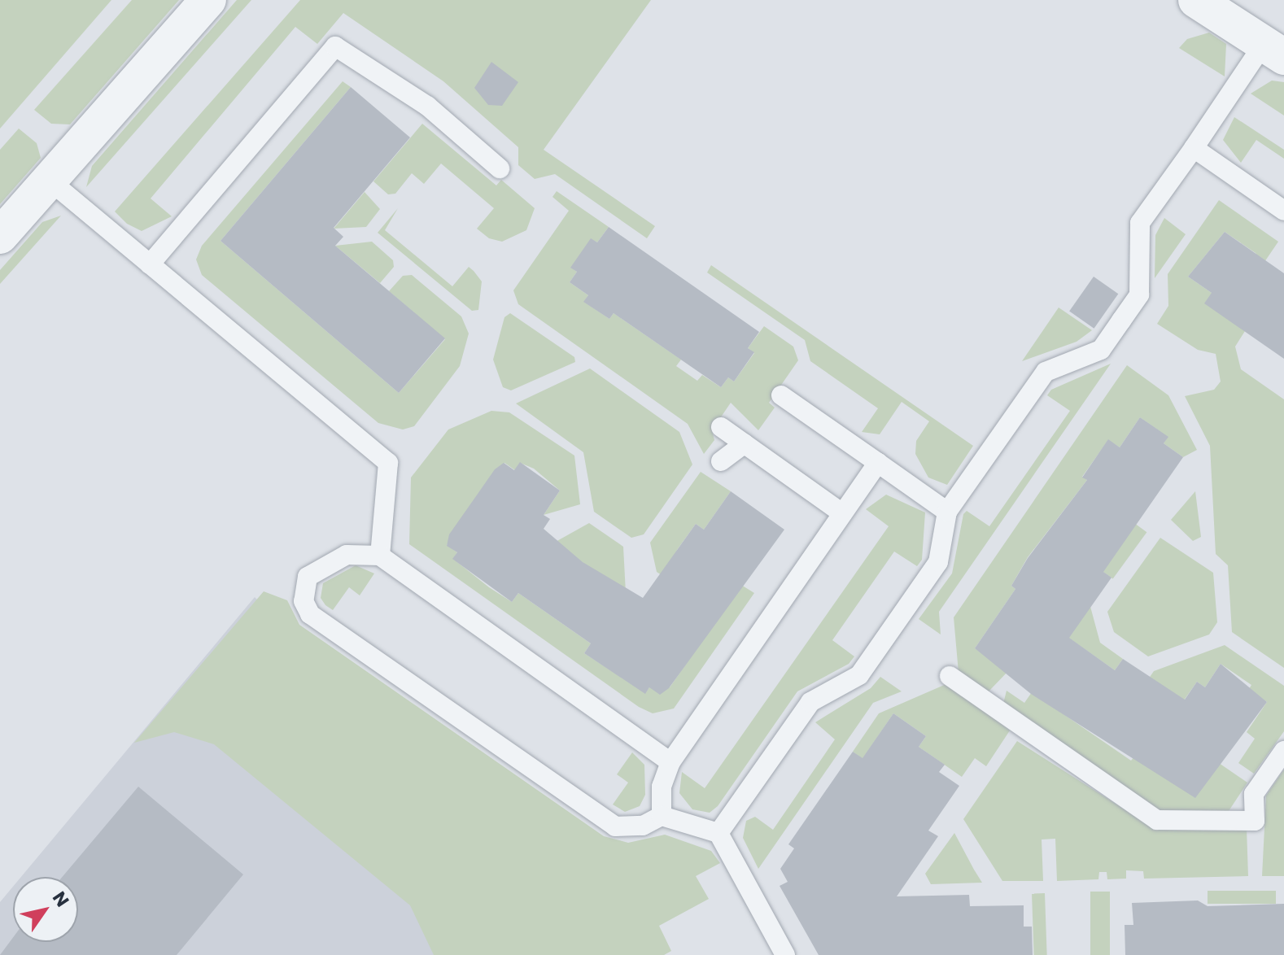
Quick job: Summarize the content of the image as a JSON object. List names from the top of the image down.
{
  "north": "top right"
}
